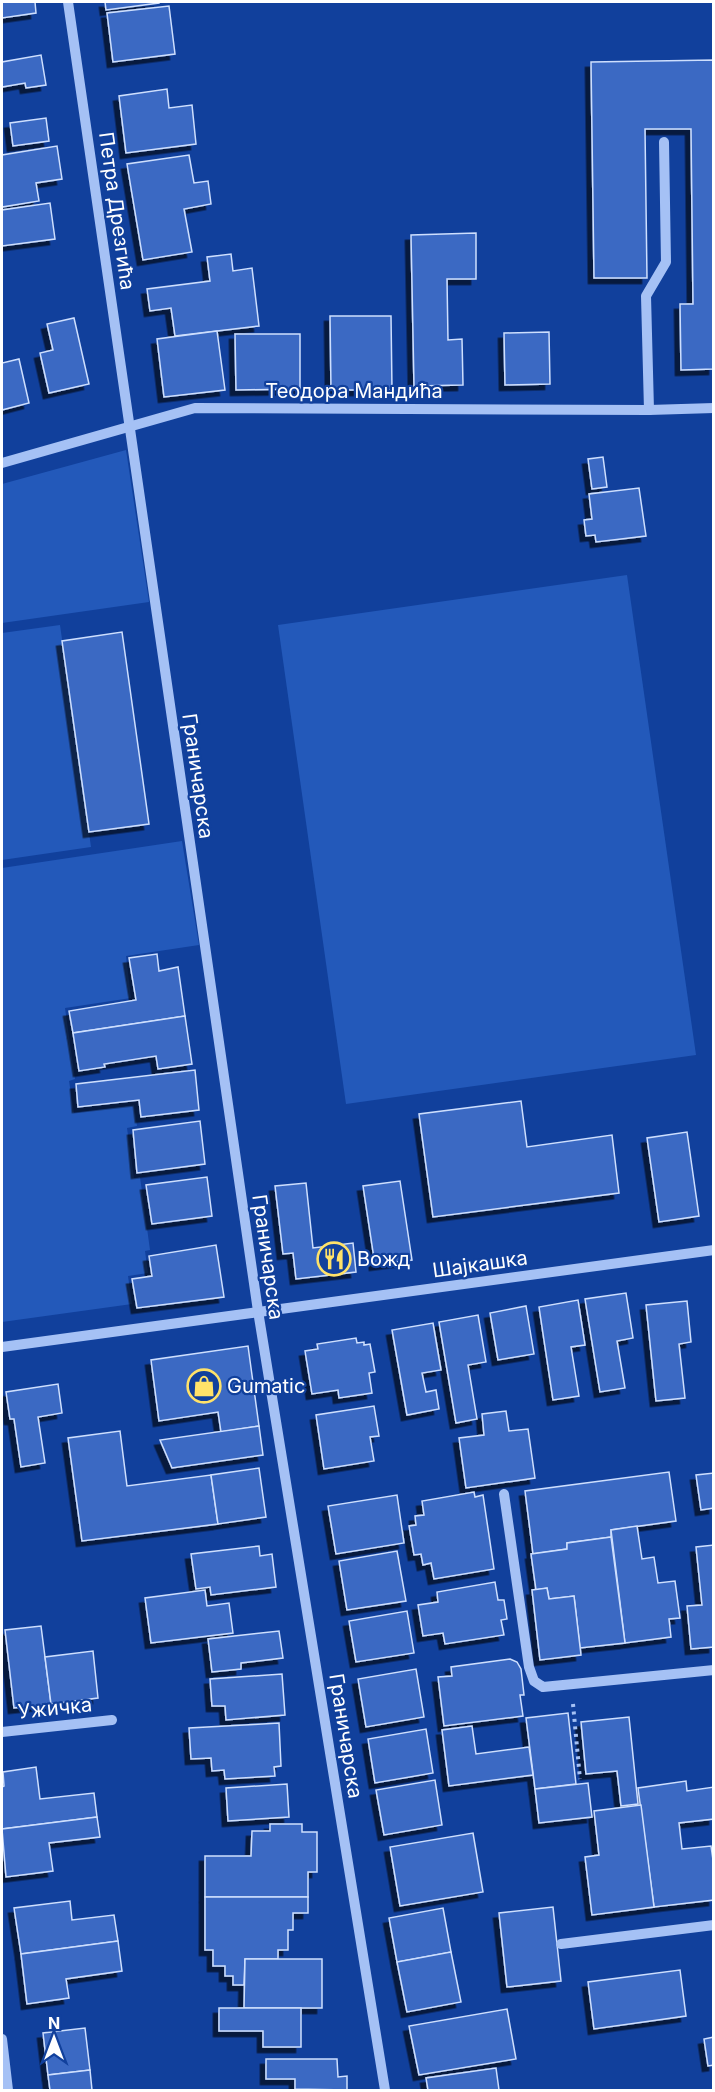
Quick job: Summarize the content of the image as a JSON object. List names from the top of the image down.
{
  "streets": {
    "street": [
      "Петра Дрезгића",
      "Теодора Мандића",
      "Граничарска",
      "Шајкашка",
      "Ужичка"
    ]
  },
  "crossings": [
    ["Петра Дрезгића", "Теодора Мандића"],
    ["Петра Дрезгића", "Граничарска"],
    ["Теодора Мандића", "Граничарска"],
    ["Граничарска", "Шајкашка"]
  ],
  "places": {
    "restaurant": ["Вожд"],
    "shop": ["Gumatic"]
  },
  "north": "top"
}
